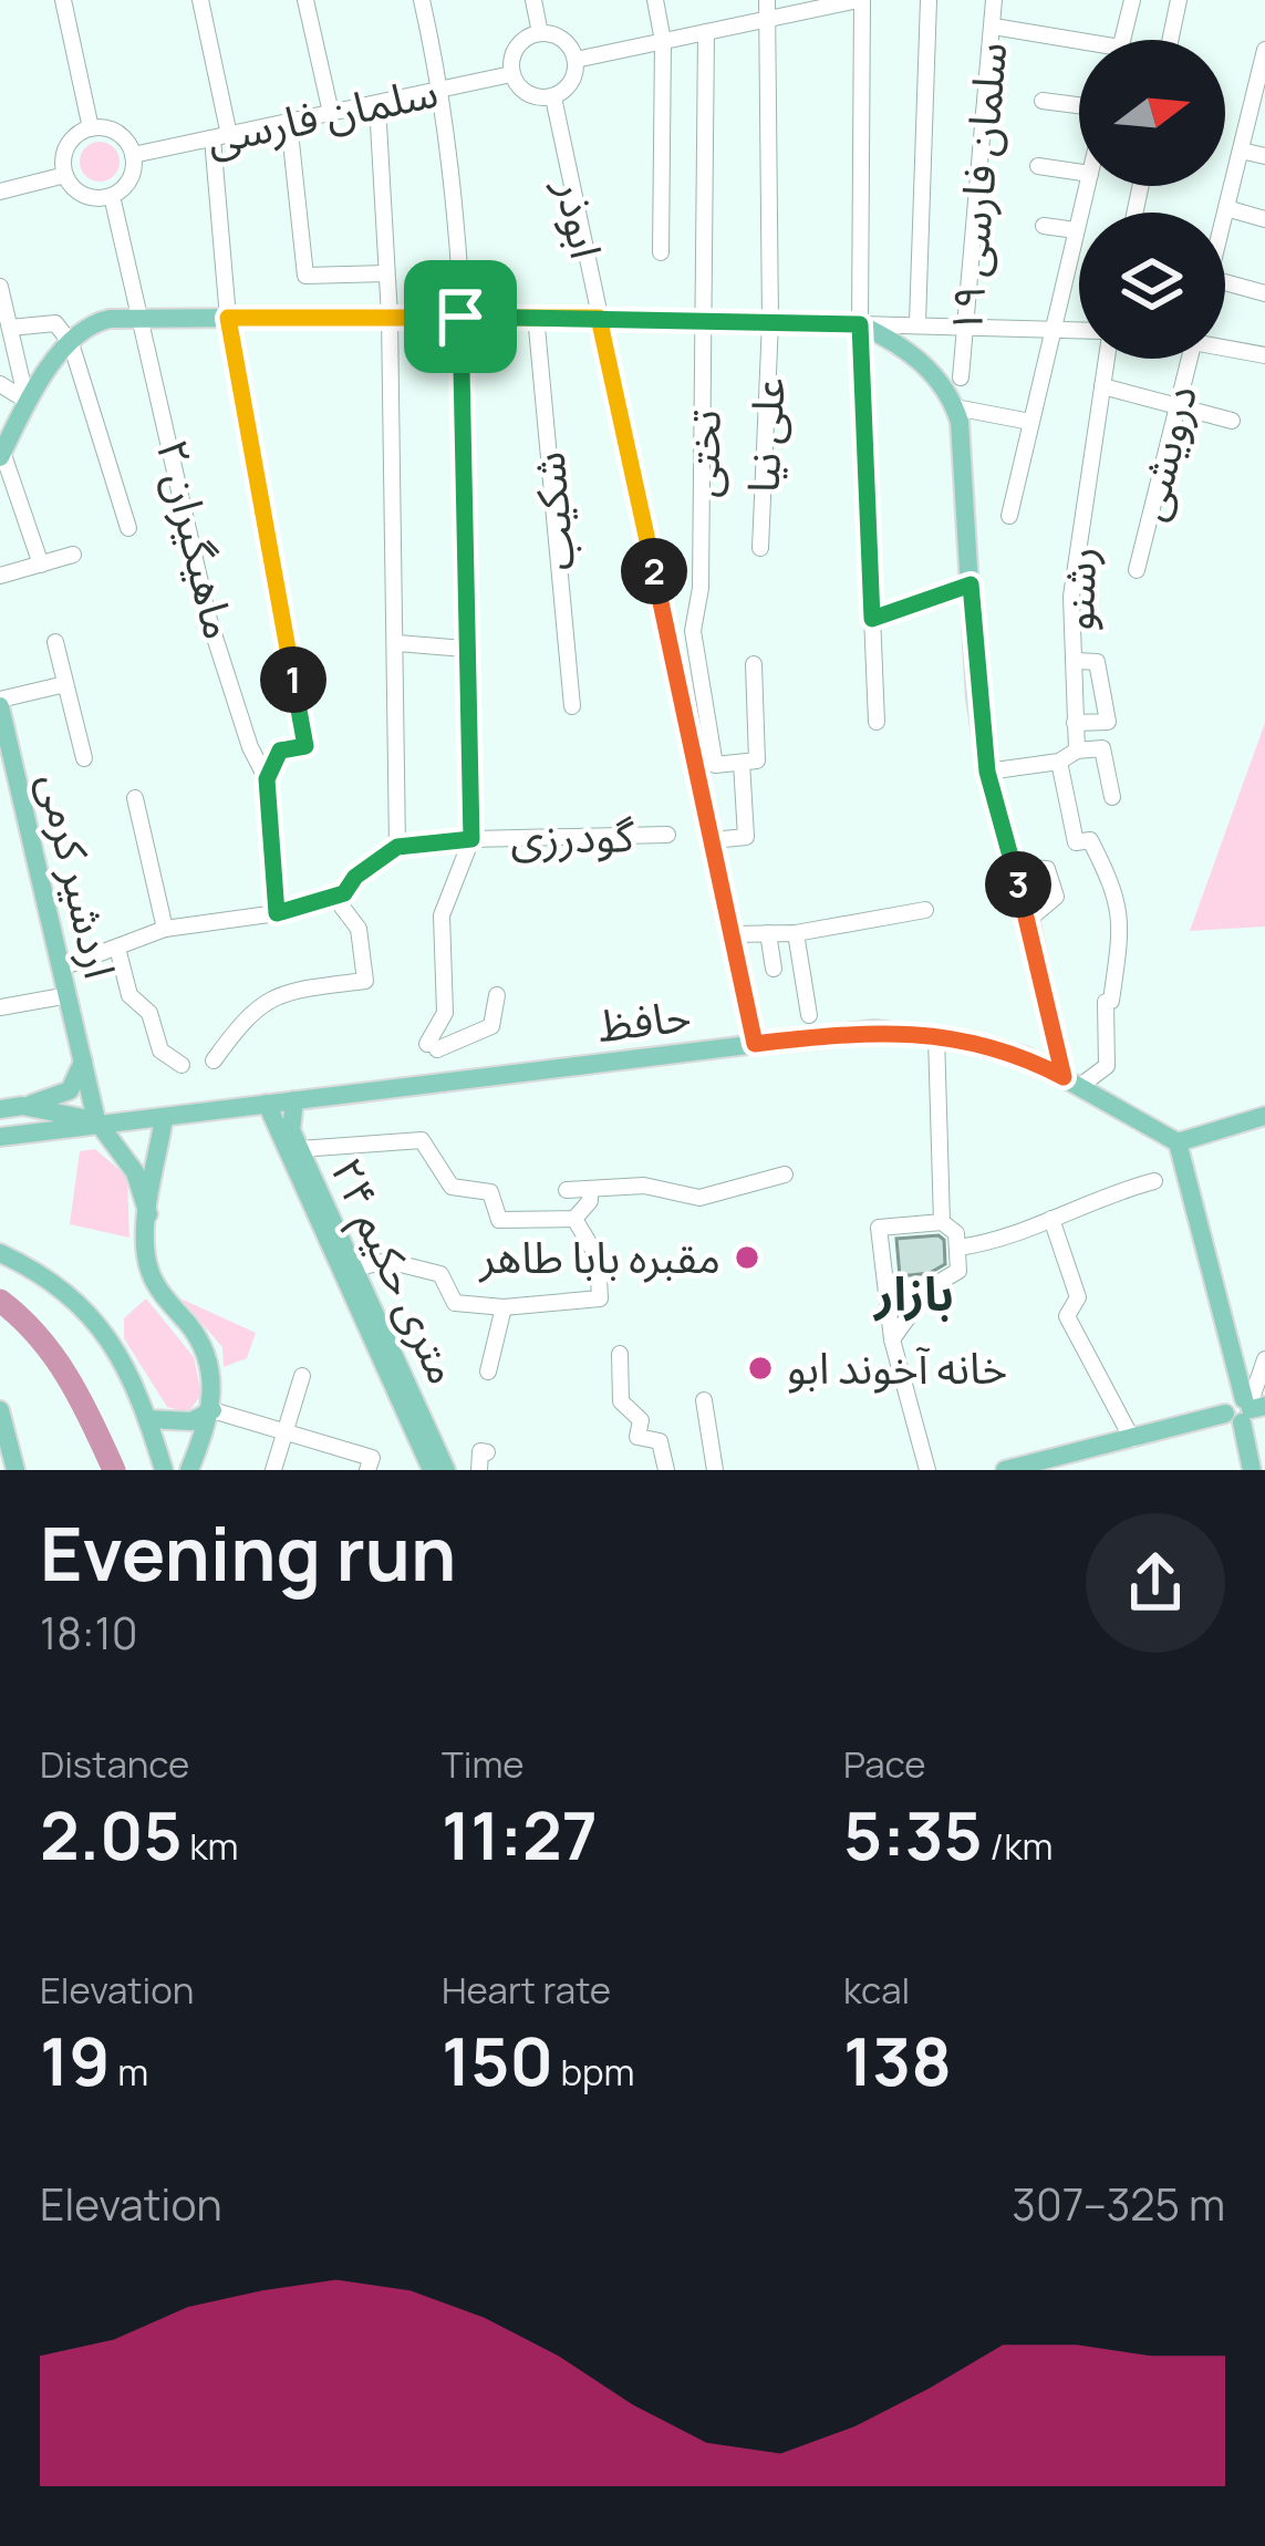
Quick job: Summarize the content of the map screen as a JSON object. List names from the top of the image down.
{
  "streets": {
    "main road": ["اردشیر کرمی", "حافظ", "۲۴ متری حکیم"],
    "street": [
      "سلمان فارسی",
      "سلمان فارسی ۱۹",
      "ابوذر",
      "علی نیا",
      "درویشی",
      "تختی",
      "شکیب",
      "ماهیگیران ۲",
      "رشنو",
      "گودرزی"
    ]
  },
  "crossings": [
    ["سلمان فارسی", "ابوذر"],
    ["سلمان فارسی", "ماهیگیران ۲"],
    ["ابوذر", "حافظ"],
    ["اردشیر کرمی", "حافظ"],
    ["حافظ", "۲۴ متری حکیم"]
  ],
  "districts": ["بازار"],
  "places": ["مقبره بابا طاهر", "خانه آخوند ابو"],
  "north": "right",
  "page": {
    "pins": ["2", "1", "3"],
    "heading": ["Evening run", "18:10"],
    "stats": [
      ["Distance", "2.05 km"],
      ["Time", "11:27"],
      ["Pace", "5:35 /km"],
      ["Elevation", "19 m"],
      ["Heart rate", "150 bpm"],
      ["kcal", "138"]
    ],
    "chart": ["Elevation", "307–325 m"]
  }
}
